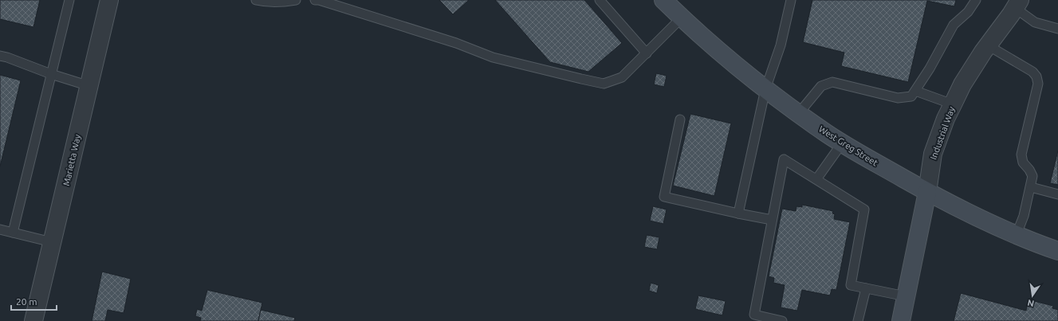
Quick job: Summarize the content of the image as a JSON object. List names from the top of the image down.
{
  "streets": {
    "main road": ["Industrial Way", "West Greg Street"],
    "street": ["Marietta Way"]
  },
  "crossings": [
    ["Industrial Way", "West Greg Street"]
  ],
  "scale_bar": "20 m",
  "north": "bottom"
}
